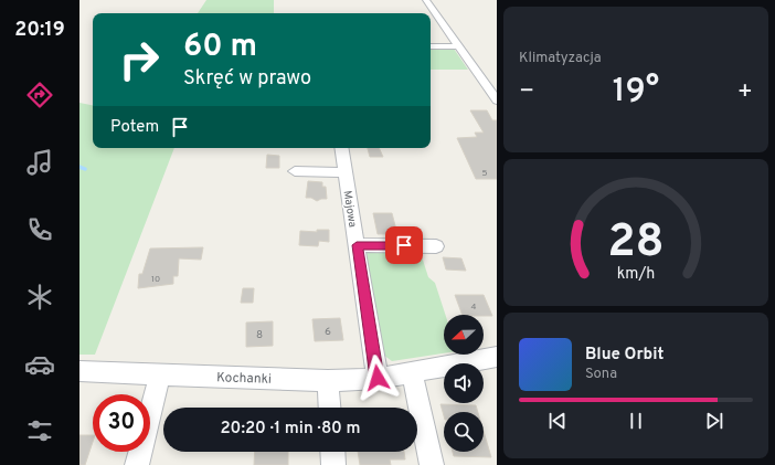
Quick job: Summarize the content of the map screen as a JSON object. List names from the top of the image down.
{
  "streets": {
    "street": ["Majowa", "Kochanki"]
  },
  "crossings": [
    ["Majowa", "Kochanki"]
  ],
  "house_numbers": [
    "5",
    "10",
    "4",
    "6",
    "8"
  ],
  "north": "left",
  "page": {
    "tabs": "20:19",
    "tile": "Klimatyzacja",
    "turn": ["60 m", "Skręć w prawo"],
    "heat": ["−", "19°", "+"],
    "then": "Potem",
    "song": ["Blue Orbit", "Sona"],
    "limit": "30",
    "trip": "20:20 · 1 min · 80 m",
    "gauge": ["28", "km/h"]
  }
}
